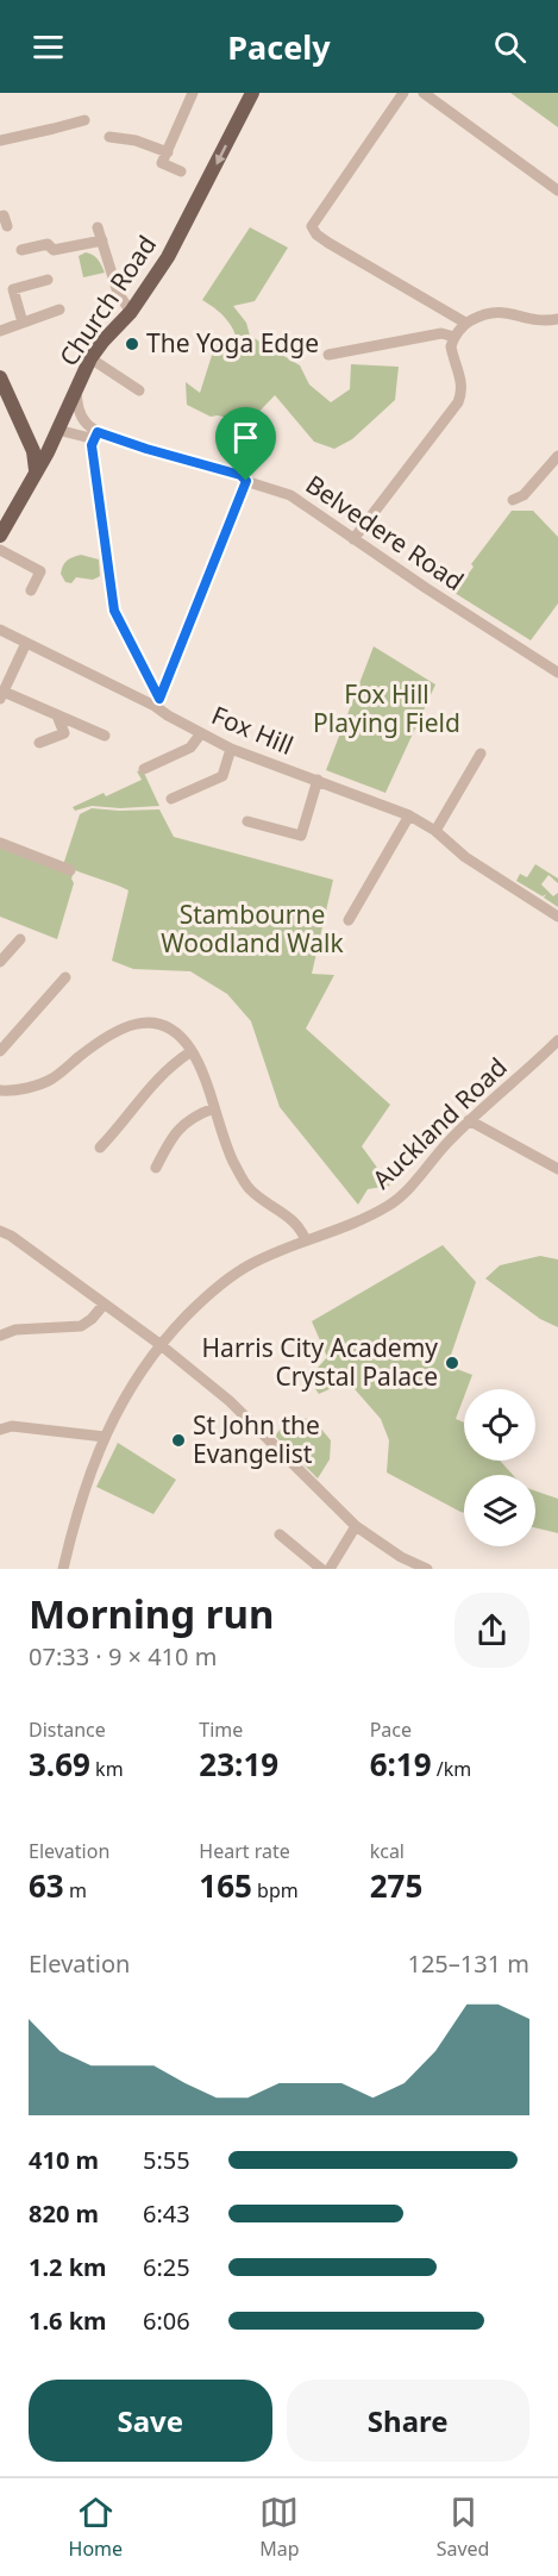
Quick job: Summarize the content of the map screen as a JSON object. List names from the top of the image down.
{
  "streets": {
    "main road": ["Church Road"],
    "street": ["Belvedere Road", "Fox Hill", "Auckland Road"]
  },
  "crossings": [
    ["Church Road", "Belvedere Road"]
  ],
  "one_way": ["Church Road"],
  "parks": ["Fox Hill Playing Field", "Stambourne Woodland Walk"],
  "places": ["The Yoga Edge", "Harris City Academy Crystal Palace", "St John the Evangelist"],
  "page": {
    "header": "Pacely",
    "heading": ["Morning run", "07:33 · 9 × 410 m"],
    "stats": [
      ["Distance", "3.69 km"],
      ["Time", "23:19"],
      ["Pace", "6:19 /km"],
      ["Elevation", "63 m"],
      ["Heart rate", "165 bpm"],
      ["kcal", "275"]
    ],
    "chart": ["Elevation", "125–131 m"],
    "list": [
      {
        "name": "410 m",
        "note": "5:55"
      },
      {
        "name": "820 m",
        "note": "6:43"
      },
      {
        "name": "1.2 km",
        "note": "6:25"
      },
      {
        "name": "1.6 km",
        "note": "6:06"
      }
    ],
    "buttons": ["Save", "Share"],
    "tabs": ["Home", "Map", "Saved"]
  }
}
